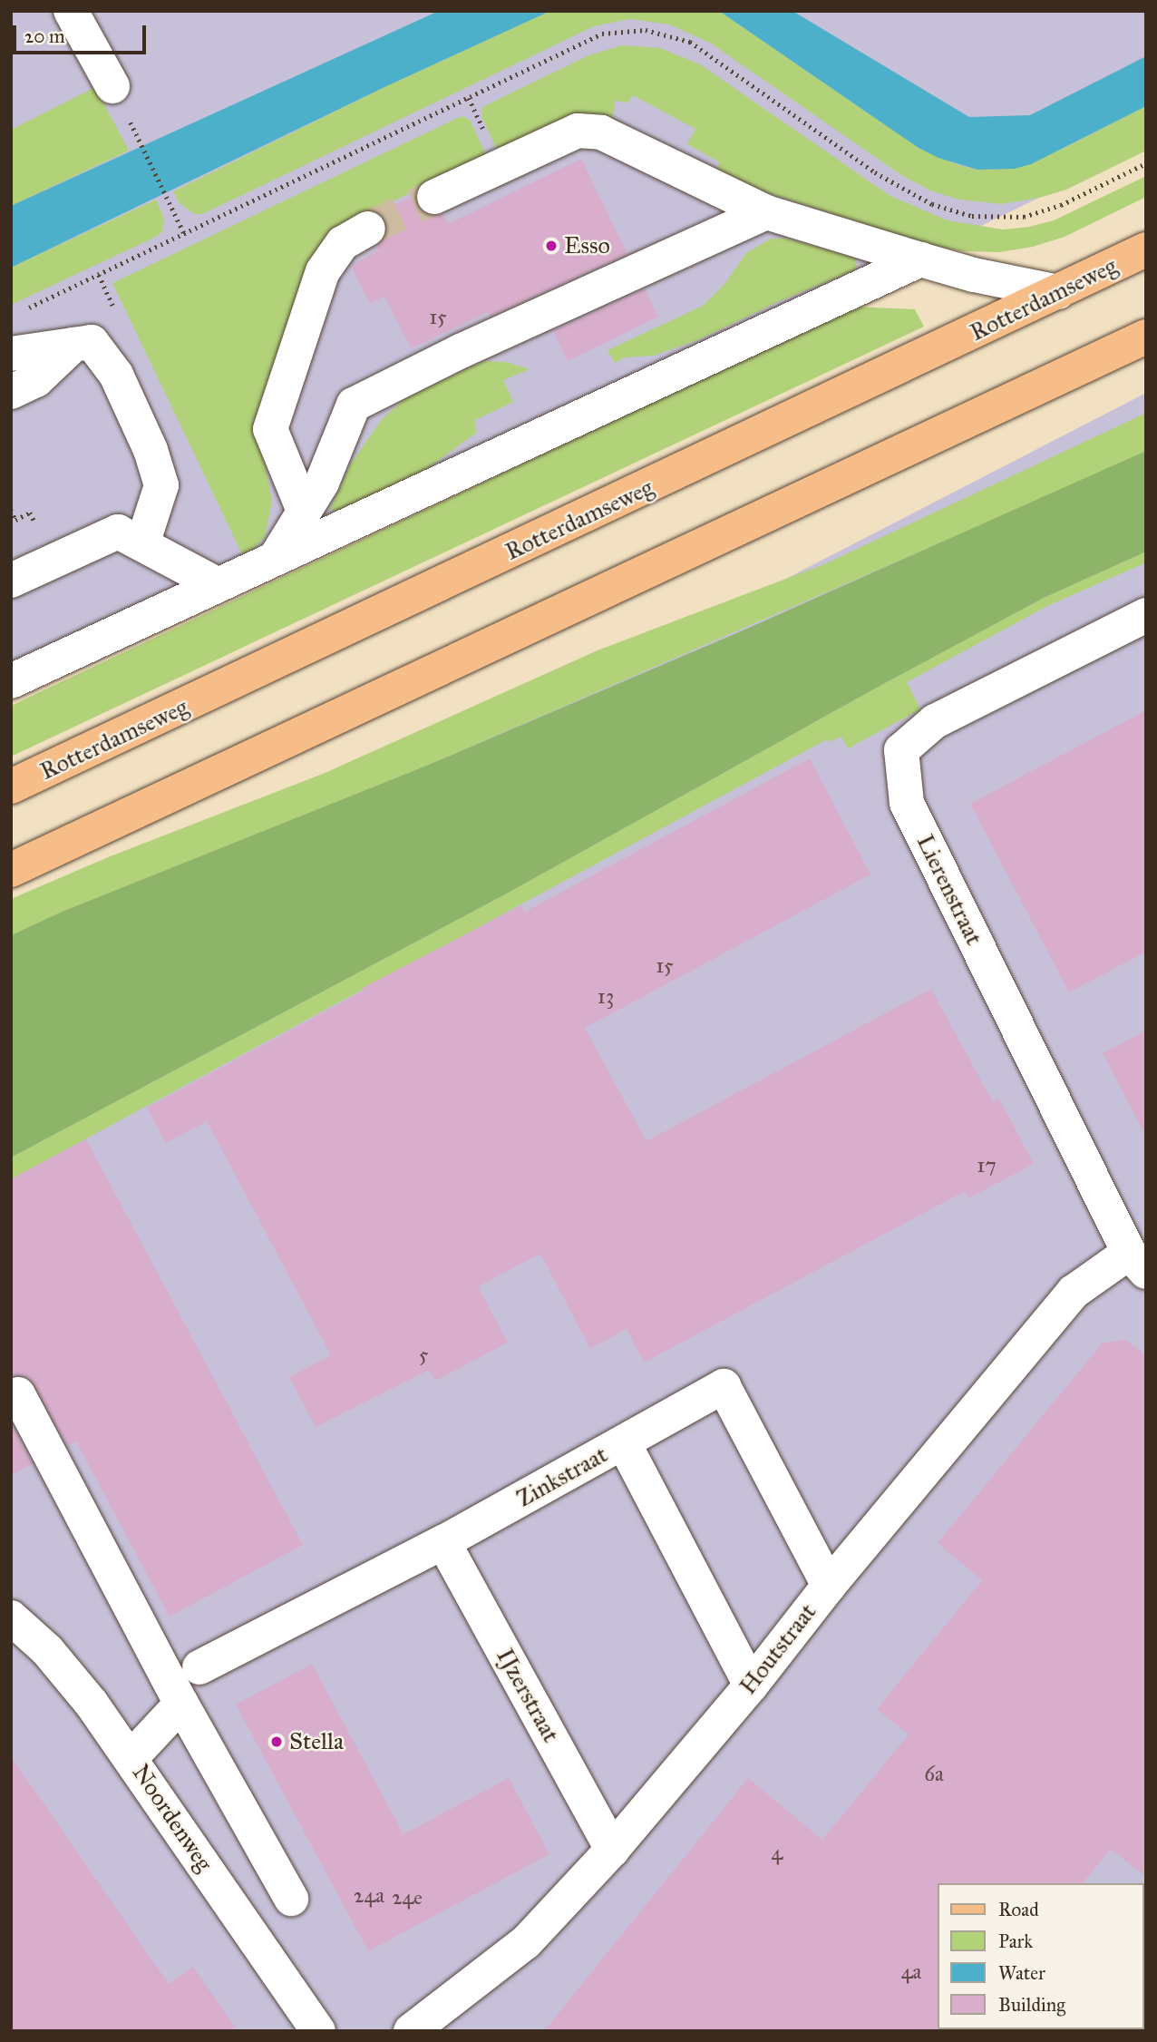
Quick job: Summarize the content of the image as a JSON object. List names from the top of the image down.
{
  "streets": {
    "main road": ["Rotterdamseweg"],
    "street": [
      "Lierenstraat",
      "Zinkstraat",
      "Houtstraat",
      "IJzerstraat",
      "Noordenweg"
    ]
  },
  "crossings": [
    ["Lierenstraat", "Houtstraat"],
    ["Zinkstraat", "Houtstraat"],
    ["Zinkstraat", "IJzerstraat"],
    ["Houtstraat", "IJzerstraat"]
  ],
  "places": ["Esso", "Stella"],
  "house_numbers": [
    "15",
    "15",
    "13",
    "17",
    "5",
    "6a",
    "4",
    "24a",
    "24e",
    "4a"
  ],
  "legend": [
    "Road",
    "Park",
    "Water",
    "Building"
  ],
  "scale_bar": "20 m"
}
